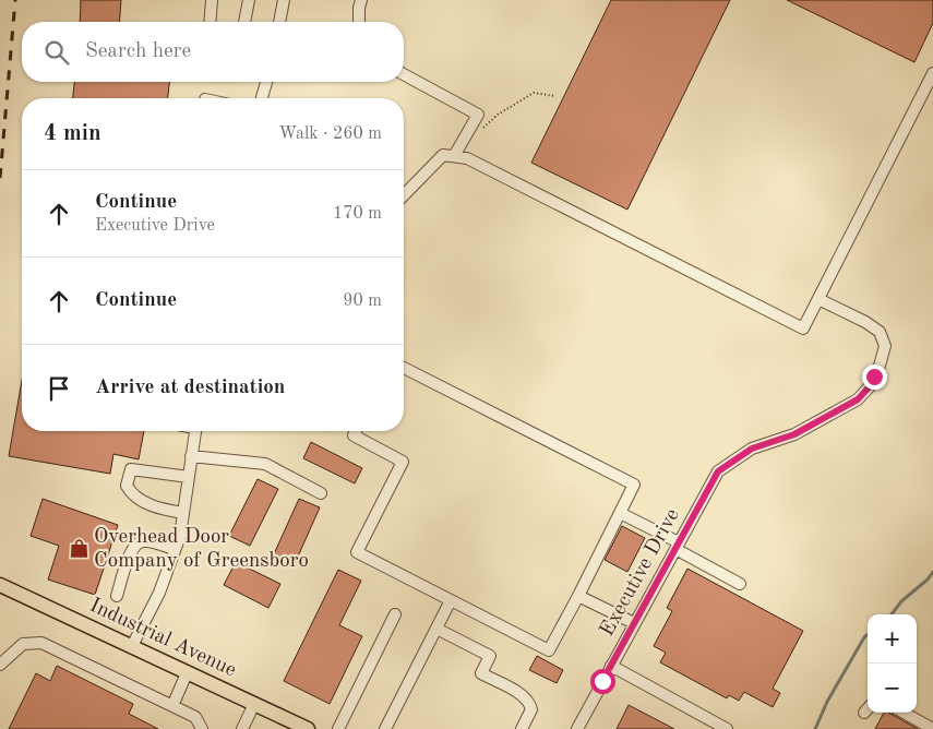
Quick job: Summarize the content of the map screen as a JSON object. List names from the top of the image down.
{
  "streets": {
    "main road": ["Industrial Avenue"],
    "street": ["Executive Drive"]
  },
  "places": {
    "shop": ["Overhead Door Company of Greensboro"]
  },
  "page": {
    "search": "Search here",
    "heading": ["4 min", "Walk · 260 m"],
    "list": [
      ["Continue", "Executive Drive", "170 m"],
      ["Continue", "90 m"],
      "Arrive at destination"
    ],
    "map_buttons": ["+", "−"]
  }
}
